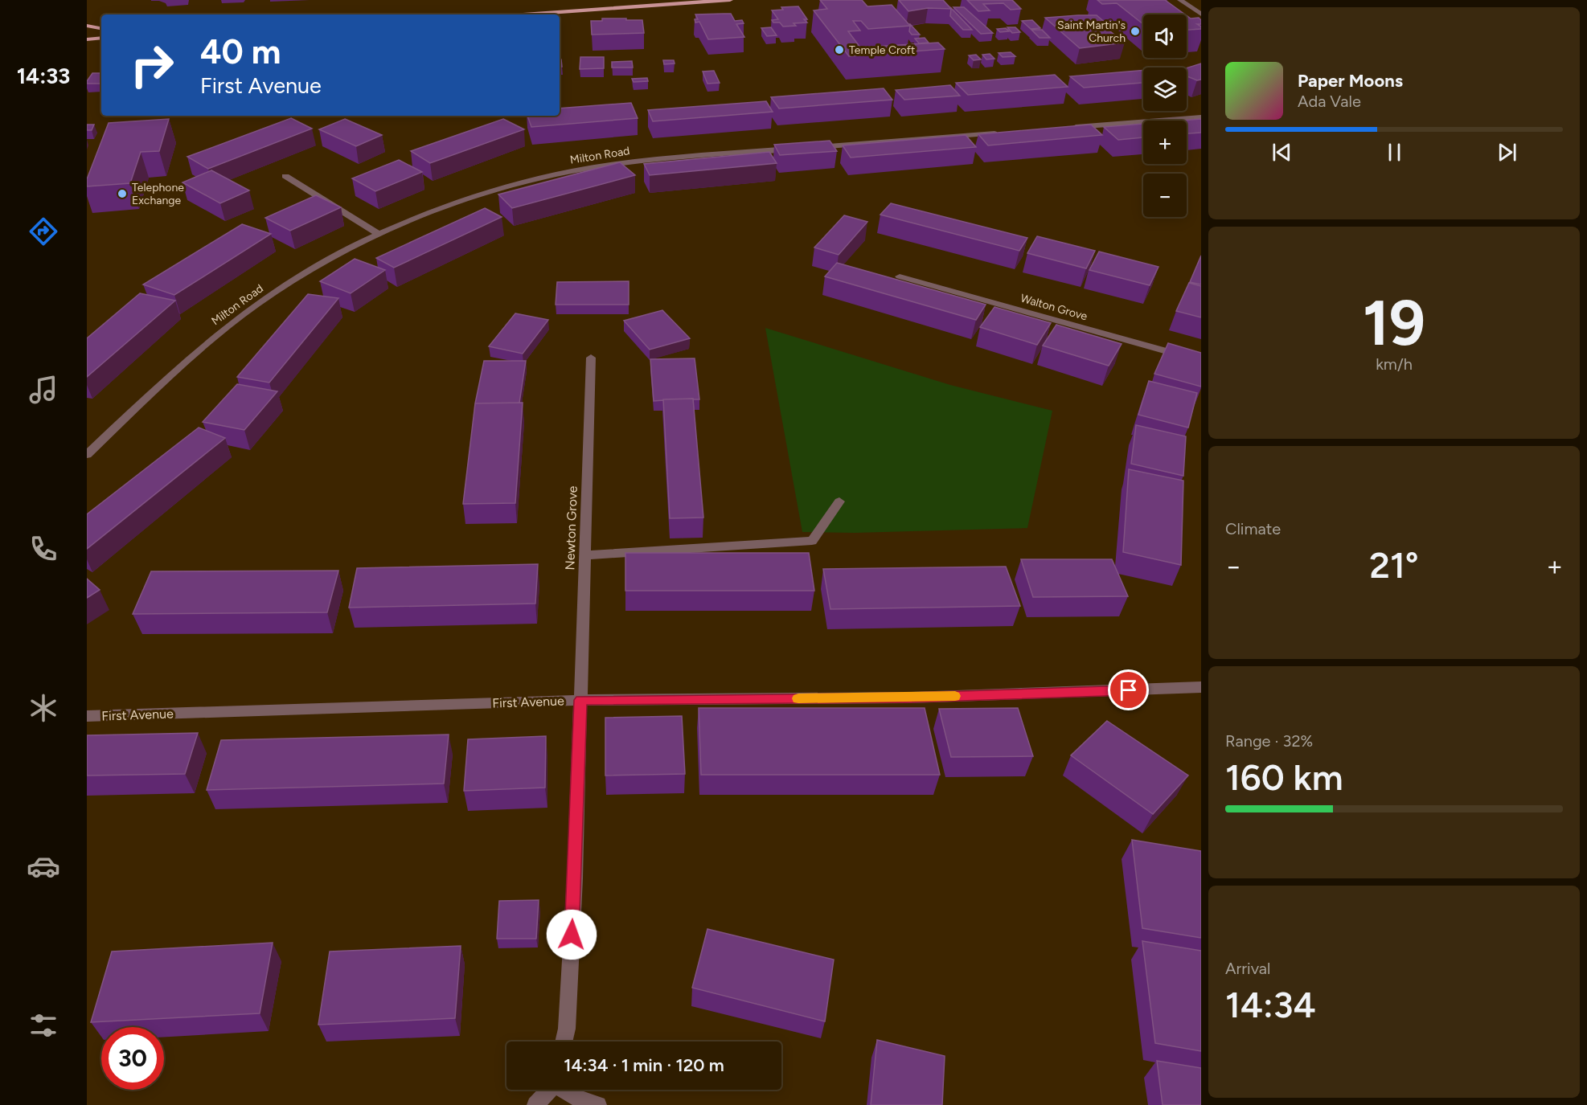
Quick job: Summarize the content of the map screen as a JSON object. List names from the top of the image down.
{
  "streets": {
    "street": [
      "Milton Road",
      "Walton Grove",
      "Newton Grove",
      "First Avenue"
    ]
  },
  "crossings": [
    ["Newton Grove", "First Avenue"]
  ],
  "places": ["Saint Martin's Church", "Temple Croft", "Telephone Exchange"],
  "page": {
    "tabs": "14:33",
    "map_buttons": ["+", "−"],
    "turn": ["40 m", "First Avenue"],
    "song": ["Paper Moons", "Ada Vale"],
    "tile": [
      ["19", "km/h"],
      "Climate",
      ["Range · 32%", "160 km"],
      ["Arrival", "14:34"]
    ],
    "heat": ["−", "21°", "+"],
    "limit": "30",
    "trip": "14:34 · 1 min · 120 m"
  }
}
